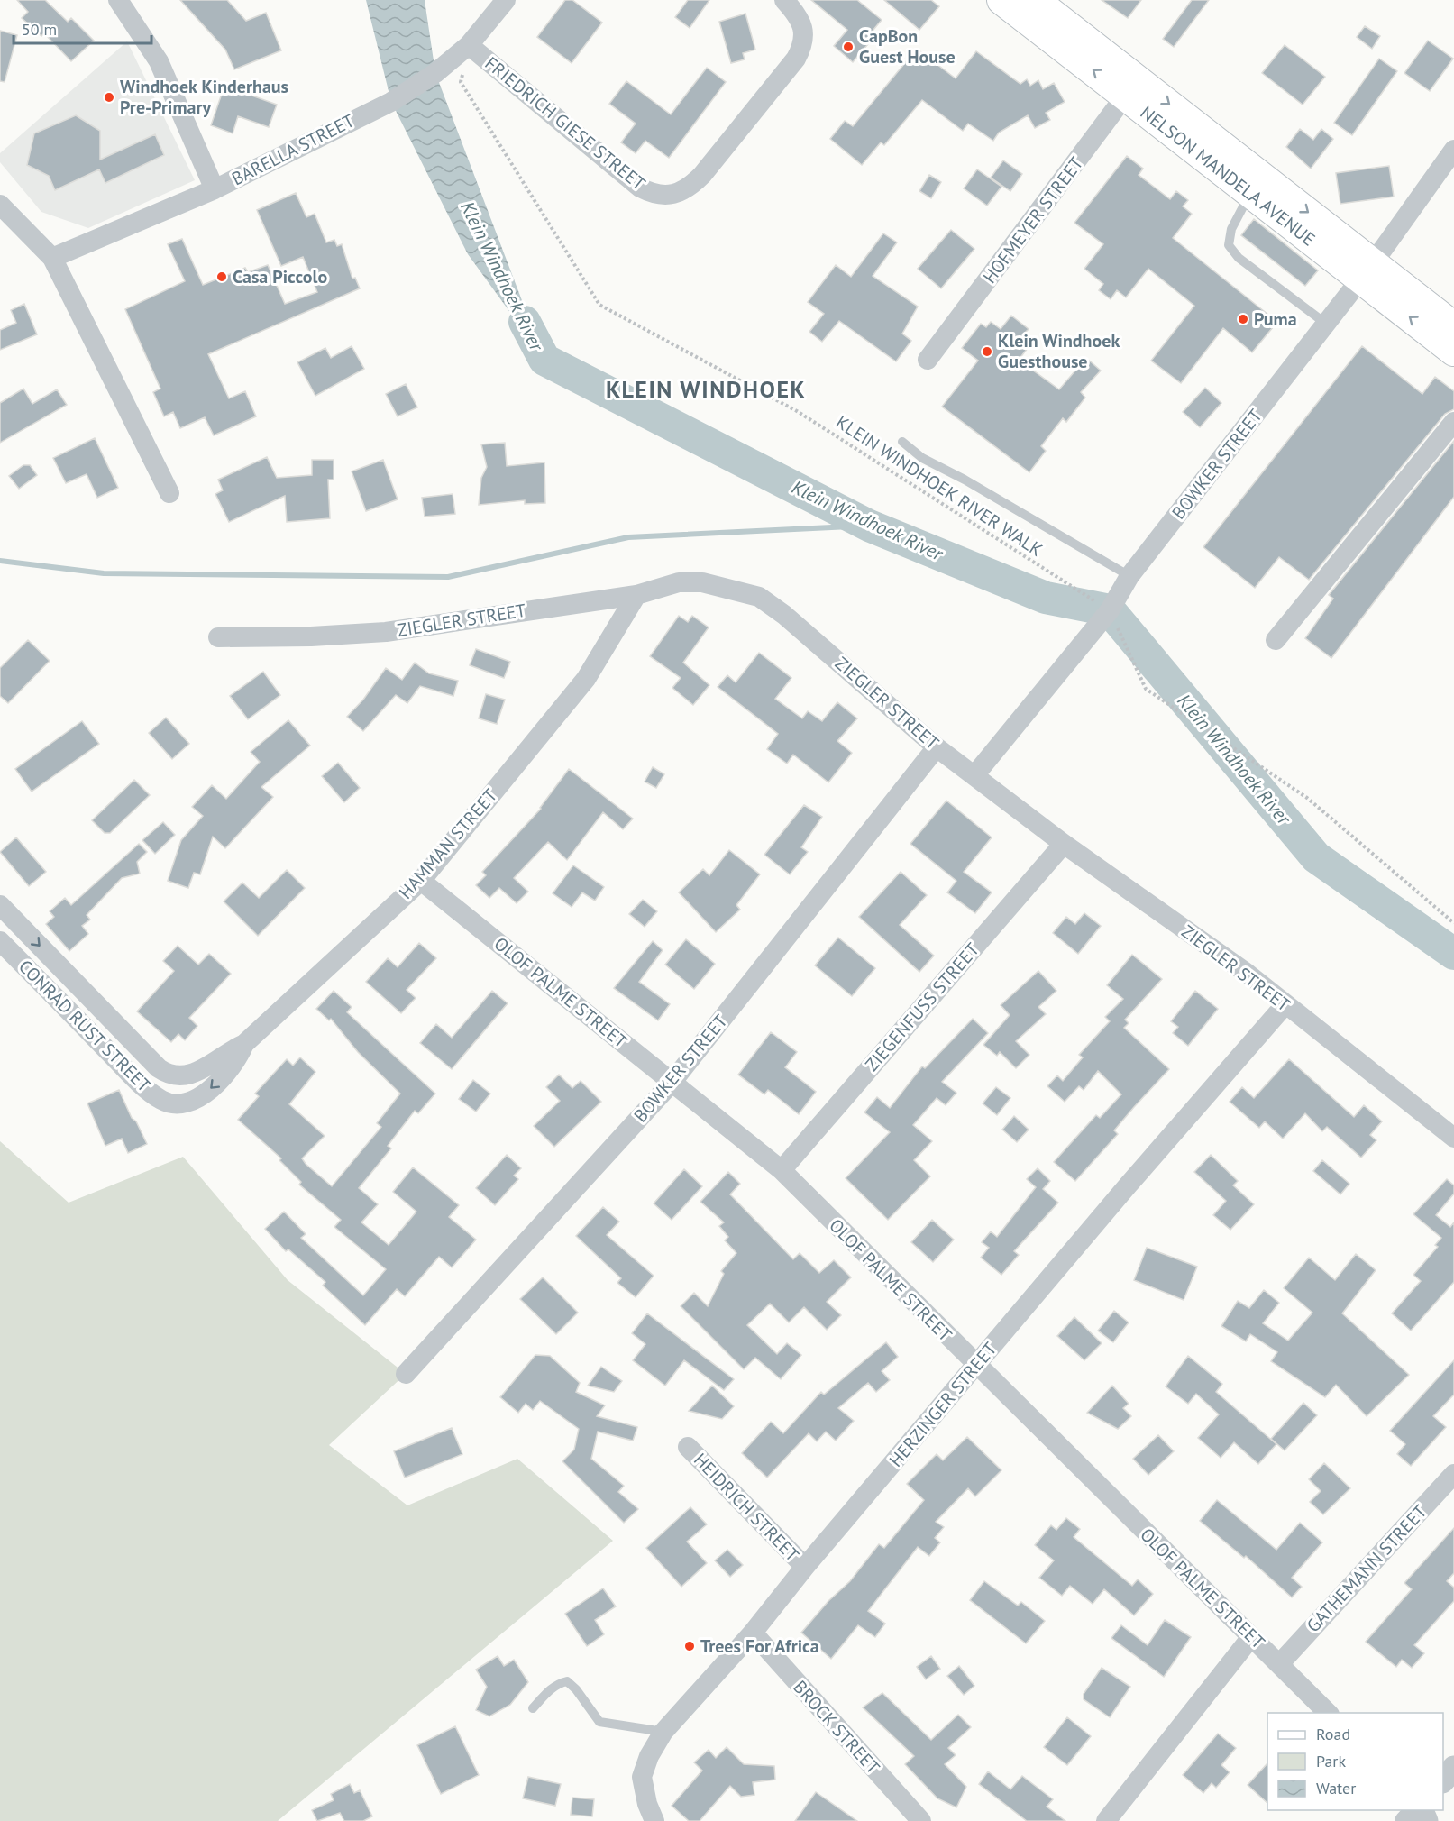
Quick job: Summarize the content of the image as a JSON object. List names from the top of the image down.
{
  "streets": {
    "main road": ["NELSON MANDELA AVENUE"],
    "street": [
      "FRIEDRICH GIESE STREET",
      "BARELLA STREET",
      "HOFMEYER STREET",
      "BOWKER STREET",
      "ZIEGLER STREET",
      "HAMMAN STREET",
      "OLOF PALME STREET",
      "ZIEGENFUSS STREET",
      "CONRAD RUST STREET",
      "HERZINGER STREET",
      "HEIDRICH STREET",
      "GATHEMANN STREET",
      "BROCK STREET"
    ],
    "path": ["KLEIN WINDHOEK RIVER WALK"]
  },
  "crossings": [
    ["FRIEDRICH GIESE STREET", "BARELLA STREET"],
    ["FRIEDRICH GIESE STREET", "KLEIN WINDHOEK RIVER WALK"],
    ["BARELLA STREET", "KLEIN WINDHOEK RIVER WALK"],
    ["NELSON MANDELA AVENUE", "HOFMEYER STREET"],
    ["NELSON MANDELA AVENUE", "BOWKER STREET"],
    ["BOWKER STREET", "KLEIN WINDHOEK RIVER WALK"],
    ["BOWKER STREET", "ZIEGLER STREET"],
    ["BOWKER STREET", "OLOF PALME STREET"],
    ["ZIEGLER STREET", "HAMMAN STREET"],
    ["ZIEGLER STREET", "ZIEGENFUSS STREET"],
    ["ZIEGLER STREET", "HERZINGER STREET"],
    ["HAMMAN STREET", "OLOF PALME STREET"],
    ["HAMMAN STREET", "CONRAD RUST STREET"],
    ["OLOF PALME STREET", "ZIEGENFUSS STREET"],
    ["OLOF PALME STREET", "HERZINGER STREET"],
    ["OLOF PALME STREET", "GATHEMANN STREET"],
    ["HERZINGER STREET", "HEIDRICH STREET"],
    ["HERZINGER STREET", "BROCK STREET"]
  ],
  "districts": ["KLEIN WINDHOEK"],
  "water": ["Klein Windhoek River"],
  "places": [
    "CapBon Guest House",
    "Windhoek Kinderhaus Pre-Primary",
    "Casa Piccolo",
    "Puma",
    "Klein Windhoek Guesthouse",
    "Trees For Africa"
  ],
  "legend": ["Road", "Park", "Water"],
  "scale_bar": "50 m"
}
